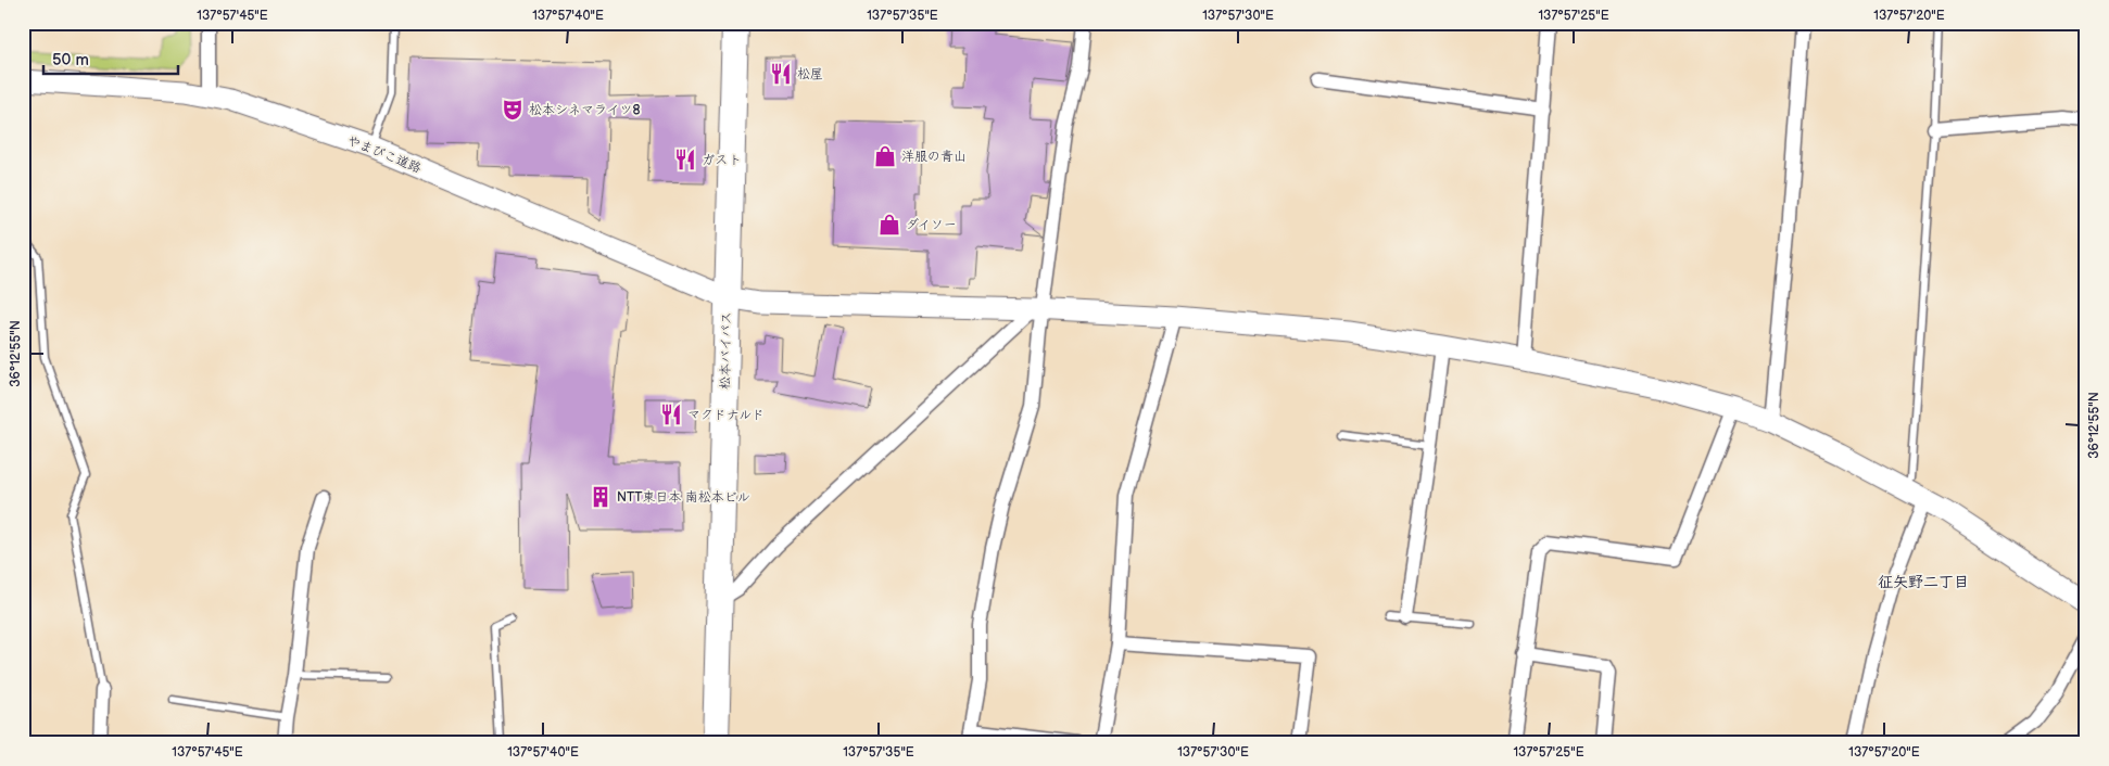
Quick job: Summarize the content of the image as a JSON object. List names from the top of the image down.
{
  "streets": {
    "highway": ["松本バイパス"],
    "street": ["やまびこ道路"]
  },
  "crossings": [
    ["やまびこ道路", "松本バイパス"]
  ],
  "districts": ["征矢野二丁目"],
  "places": {
    "restaurant": ["松屋", "ガスト", "マクドナルド"],
    "theatre": ["松本シネマライツ8"],
    "shop": ["洋服の青山", "ダイソー"],
    "building": ["NTT東日本 南松本ビル"]
  },
  "scale_bar": "50 m",
  "coordinates": [
    "137°57'45\"E",
    "137°57'40\"E",
    "137°57'35\"E",
    "137°57'30\"E",
    "137°57'25\"E",
    "137°57'20\"E",
    "36°12'55\"N"
  ]
}
